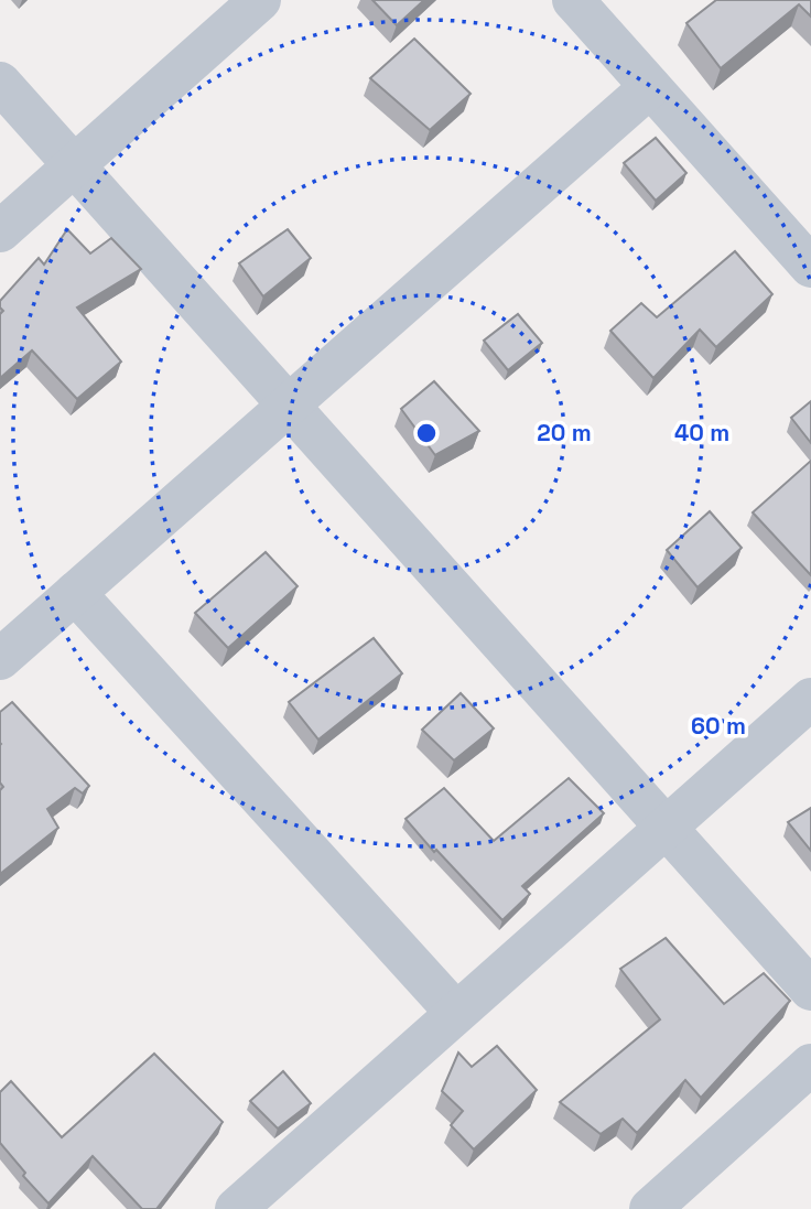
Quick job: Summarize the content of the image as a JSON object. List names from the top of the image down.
{
  "rings": ["20 m", "40 m", "60 m"]
}
